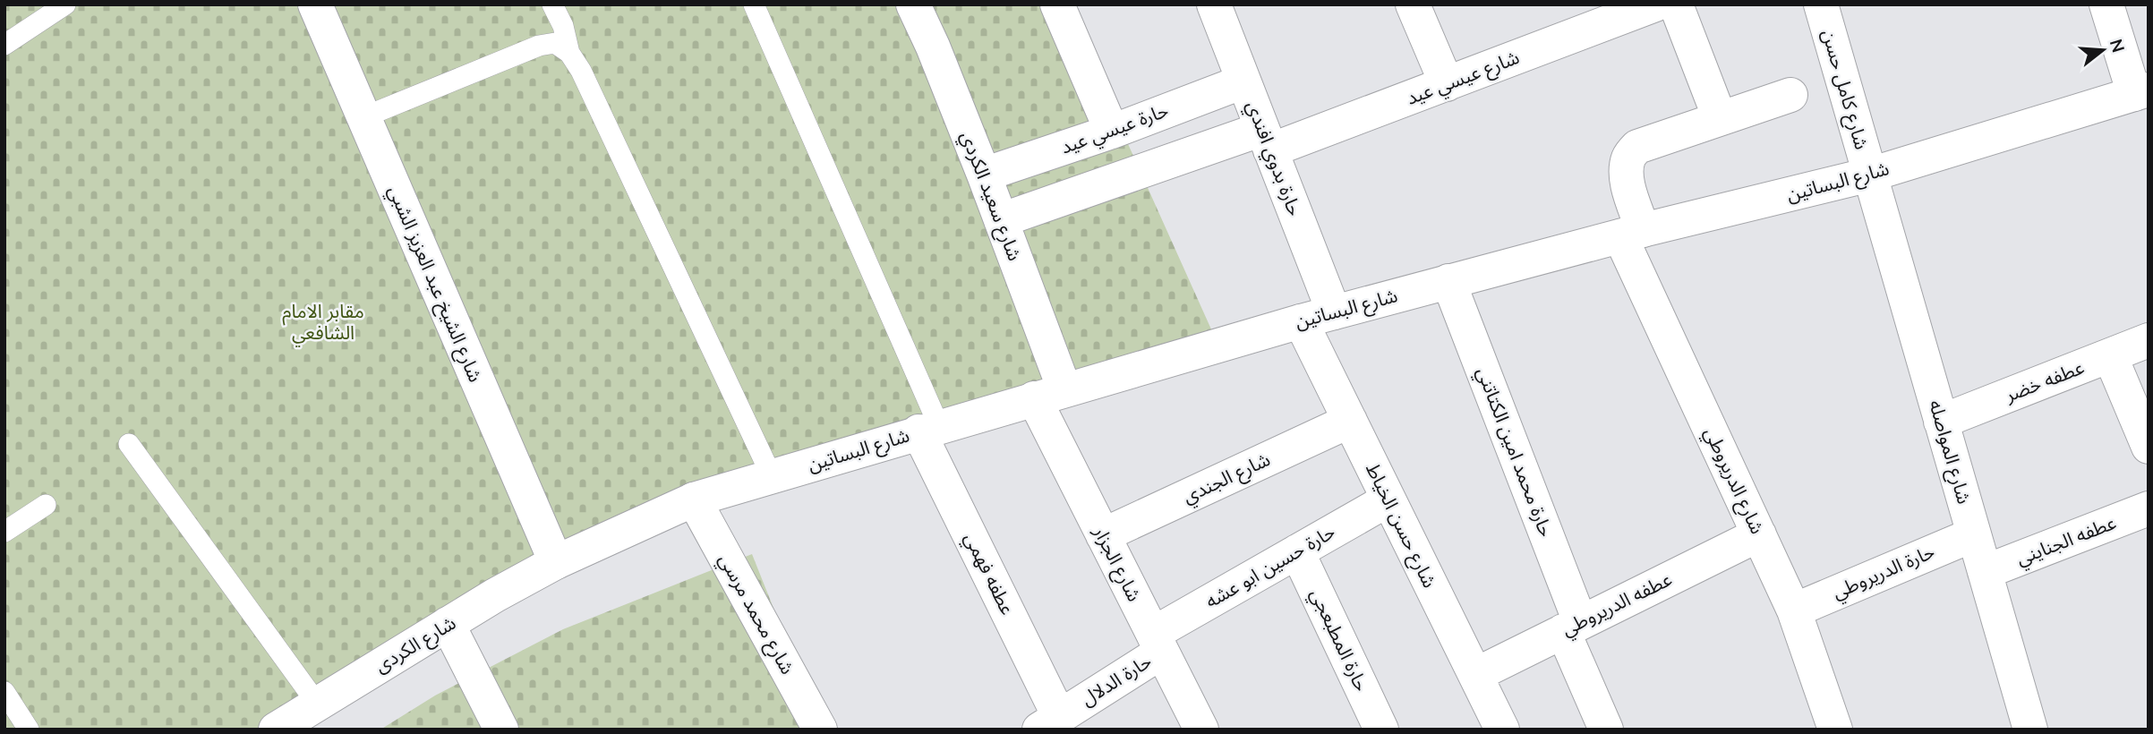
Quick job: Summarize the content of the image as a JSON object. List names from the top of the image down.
{
  "streets": {
    "street": [
      "شارع عيسي عيد",
      "شارع كامل حسن",
      "حارة عيسي عيد",
      "حارة بدوي افندي",
      "شارع البساتين",
      "شارع سعيد الكردي",
      "شارع الشيخ عبد العزيز الشبي",
      "عطفه خضر",
      "حارة محمد امين الكتاتني",
      "شارع المواصله",
      "شارع الجندي",
      "شارع الدريروطي",
      "شارع حسن الخياط",
      "عطفه الجنايني",
      "شارع الجزار",
      "حارة حسين ابو عشه",
      "حارة الدريروطي",
      "عطفه فهمي",
      "عطفه الدريروطي",
      "شارع محمد مرسي",
      "حارة المطبعجي",
      "شارع الكردى",
      "حارة الدلال"
    ]
  },
  "crossings": [
    ["شارع عيسي عيد", "حارة بدوي افندي"],
    ["شارع عيسي عيد", "شارع سعيد الكردي"],
    ["شارع كامل حسن", "شارع البساتين"],
    ["شارع كامل حسن", "شارع المواصله"],
    ["حارة عيسي عيد", "حارة بدوي افندي"],
    ["حارة عيسي عيد", "شارع سعيد الكردي"],
    ["حارة بدوي افندي", "شارع البساتين"],
    ["شارع البساتين", "شارع سعيد الكردي"],
    ["شارع البساتين", "شارع الشيخ عبد العزيز الشبي"],
    ["شارع البساتين", "حارة محمد امين الكتاتني"],
    ["شارع البساتين", "شارع المواصله"],
    ["شارع البساتين", "شارع الدريروطي"],
    ["شارع البساتين", "شارع حسن الخياط"],
    ["شارع البساتين", "شارع الجزار"],
    ["شارع البساتين", "عطفه فهمي"],
    ["شارع البساتين", "شارع محمد مرسي"],
    ["شارع البساتين", "شارع الكردى"],
    ["شارع سعيد الكردي", "شارع الجزار"],
    ["شارع الشيخ عبد العزيز الشبي", "شارع الكردى"],
    ["عطفه خضر", "شارع المواصله"],
    ["حارة محمد امين الكتاتني", "عطفه الدريروطي"],
    ["شارع المواصله", "عطفه الجنايني"],
    ["شارع المواصله", "حارة الدريروطي"],
    ["شارع الجندي", "شارع حسن الخياط"],
    ["شارع الجندي", "شارع الجزار"],
    ["شارع الدريروطي", "حارة الدريروطي"],
    ["شارع الدريروطي", "عطفه الدريروطي"],
    ["شارع حسن الخياط", "حارة حسين ابو عشه"],
    ["شارع حسن الخياط", "عطفه الدريروطي"],
    ["شارع الجزار", "حارة حسين ابو عشه"],
    ["شارع الجزار", "حارة الدلال"],
    ["حارة حسين ابو عشه", "حارة المطبعجي"],
    ["حارة حسين ابو عشه", "حارة الدلال"],
    ["عطفه فهمي", "حارة الدلال"]
  ],
  "parks": ["مقابر الامام الشافعي"],
  "north": "right"
}
